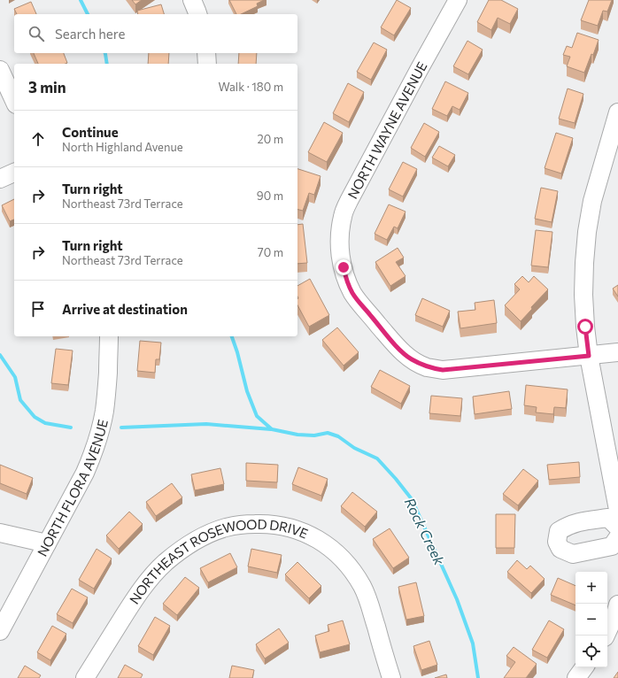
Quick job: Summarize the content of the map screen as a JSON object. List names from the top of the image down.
{
  "streets": {
    "street": ["NORTH WAYNE AVENUE", "NORTH FLORA AVENUE", "NORTHEAST ROSEWOOD DRIVE"]
  },
  "water": ["Rock Creek"],
  "page": {
    "search": "Search here",
    "heading": ["3 min", "Walk · 180 m"],
    "list": [
      ["Continue", "North Highland Avenue", "20 m"],
      ["Turn right", "Northeast 73rd Terrace", "90 m"],
      ["Turn right", "Northeast 73rd Terrace", "70 m"],
      "Arrive at destination"
    ],
    "map_buttons": ["+", "−"]
  }
}
